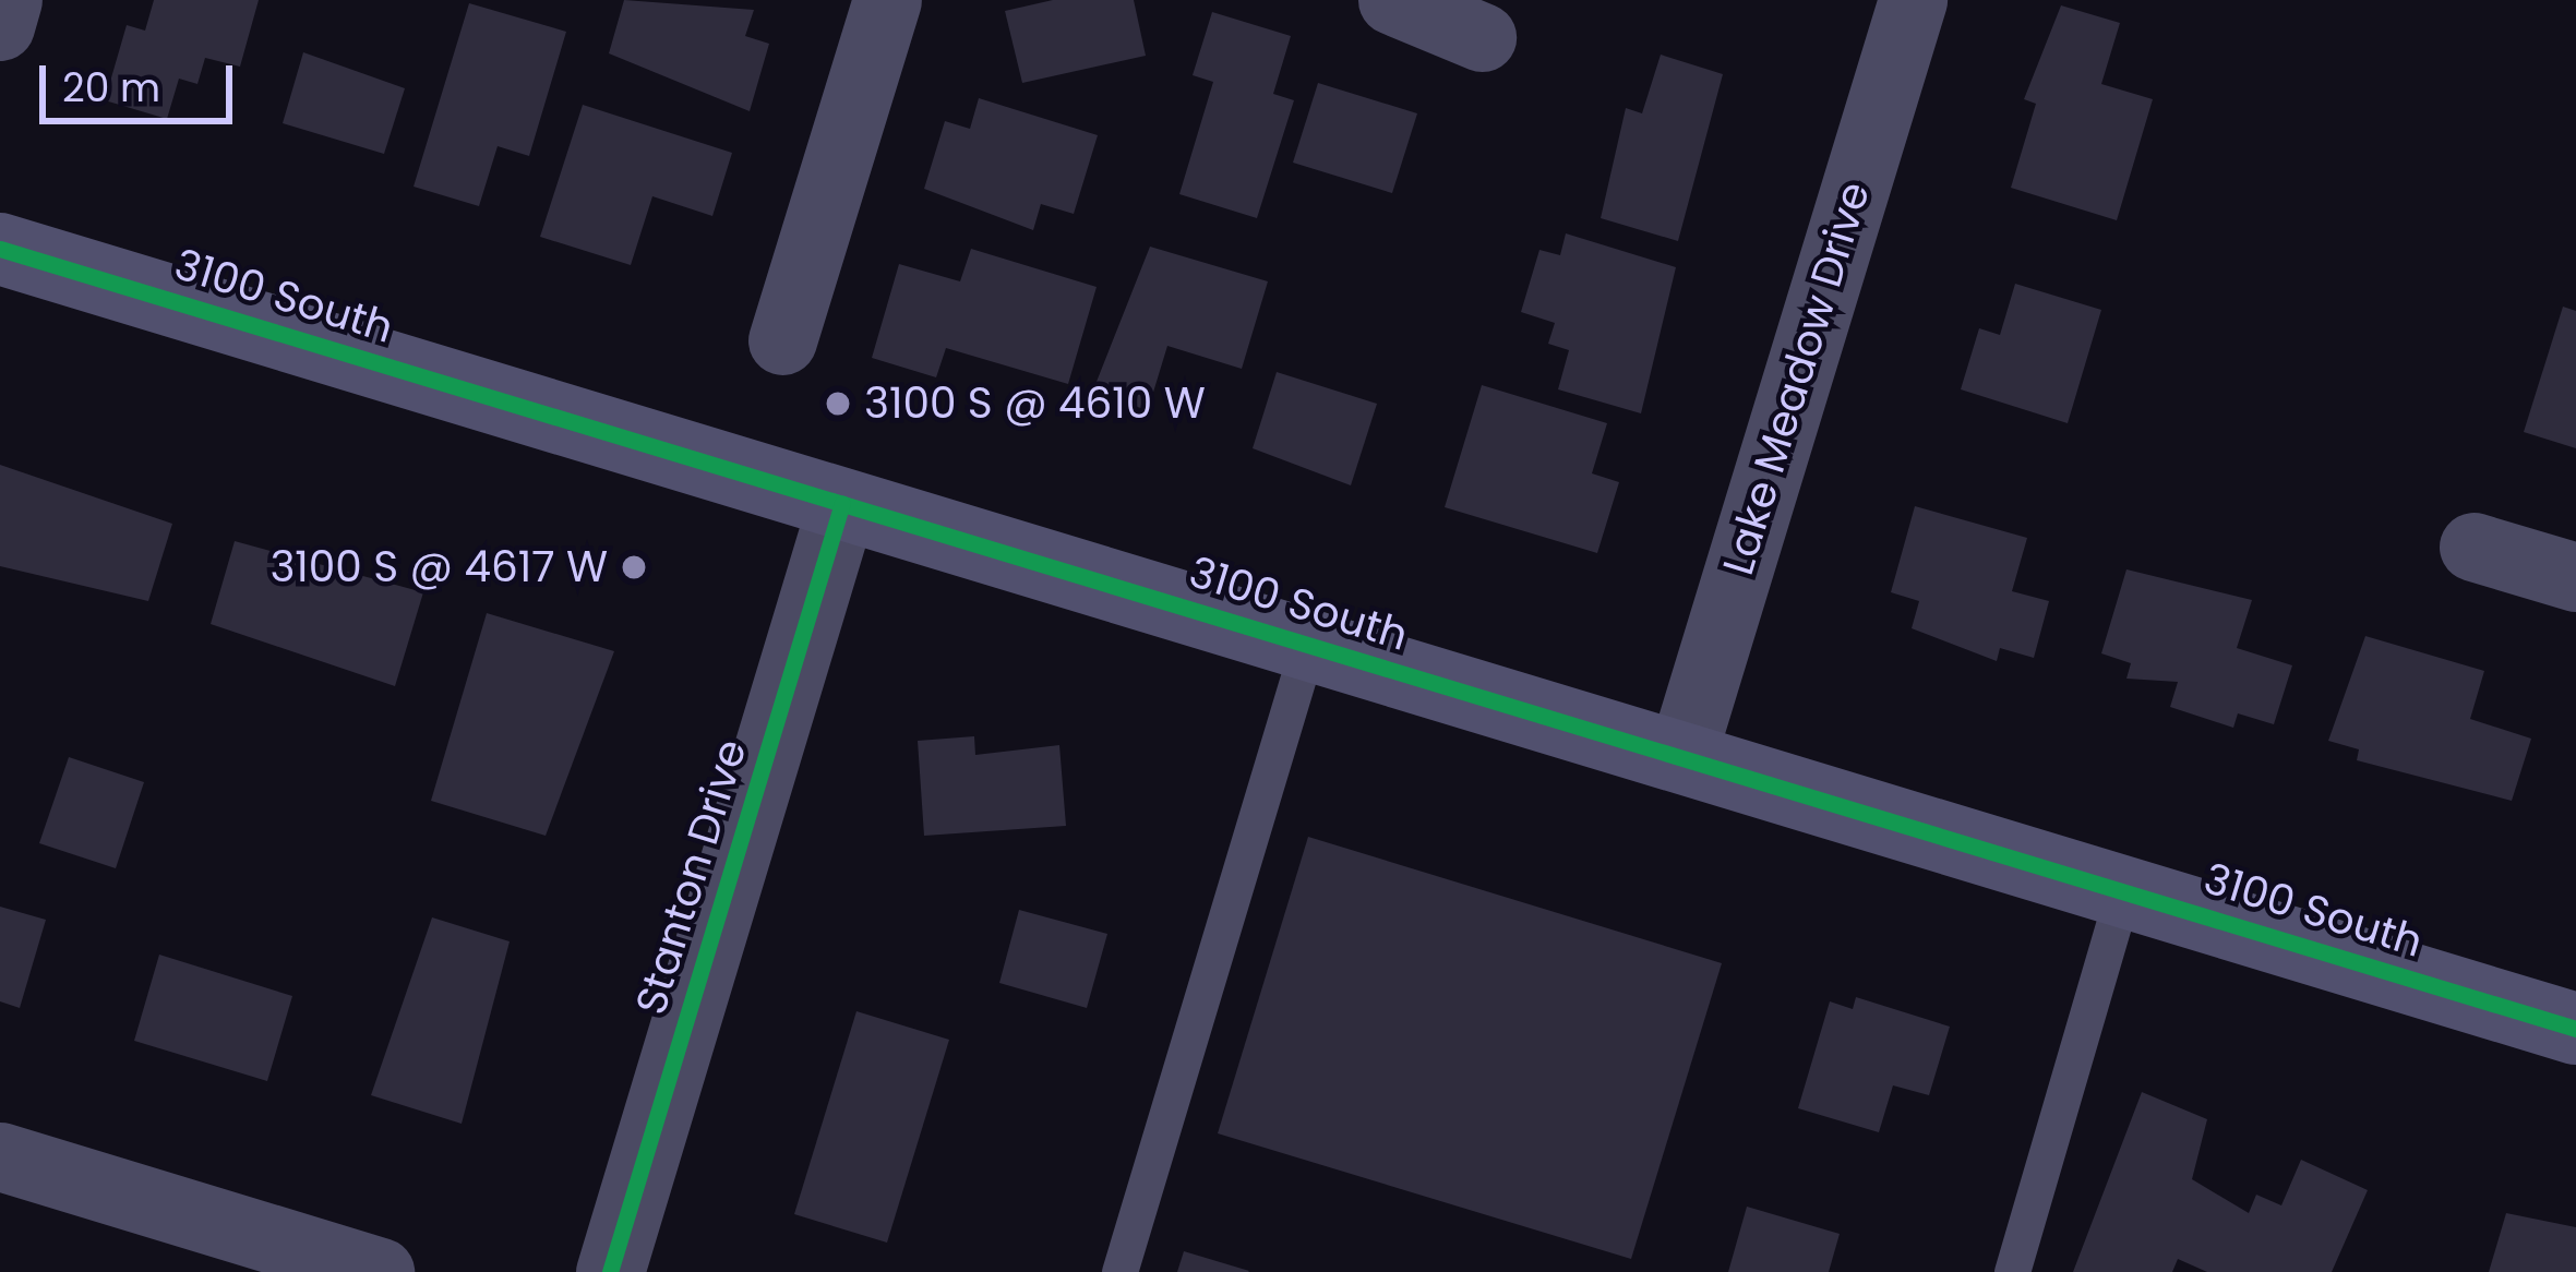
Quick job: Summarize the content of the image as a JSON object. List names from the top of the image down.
{
  "streets": {
    "main road": ["3100 South"],
    "street": ["Lake Meadow Drive", "Stanton Drive"]
  },
  "crossings": [
    ["3100 South", "Lake Meadow Drive"],
    ["3100 South", "Stanton Drive"]
  ],
  "places": ["3100 S @ 4610 W", "3100 S @ 4617 W"],
  "scale_bar": "20 m"
}
